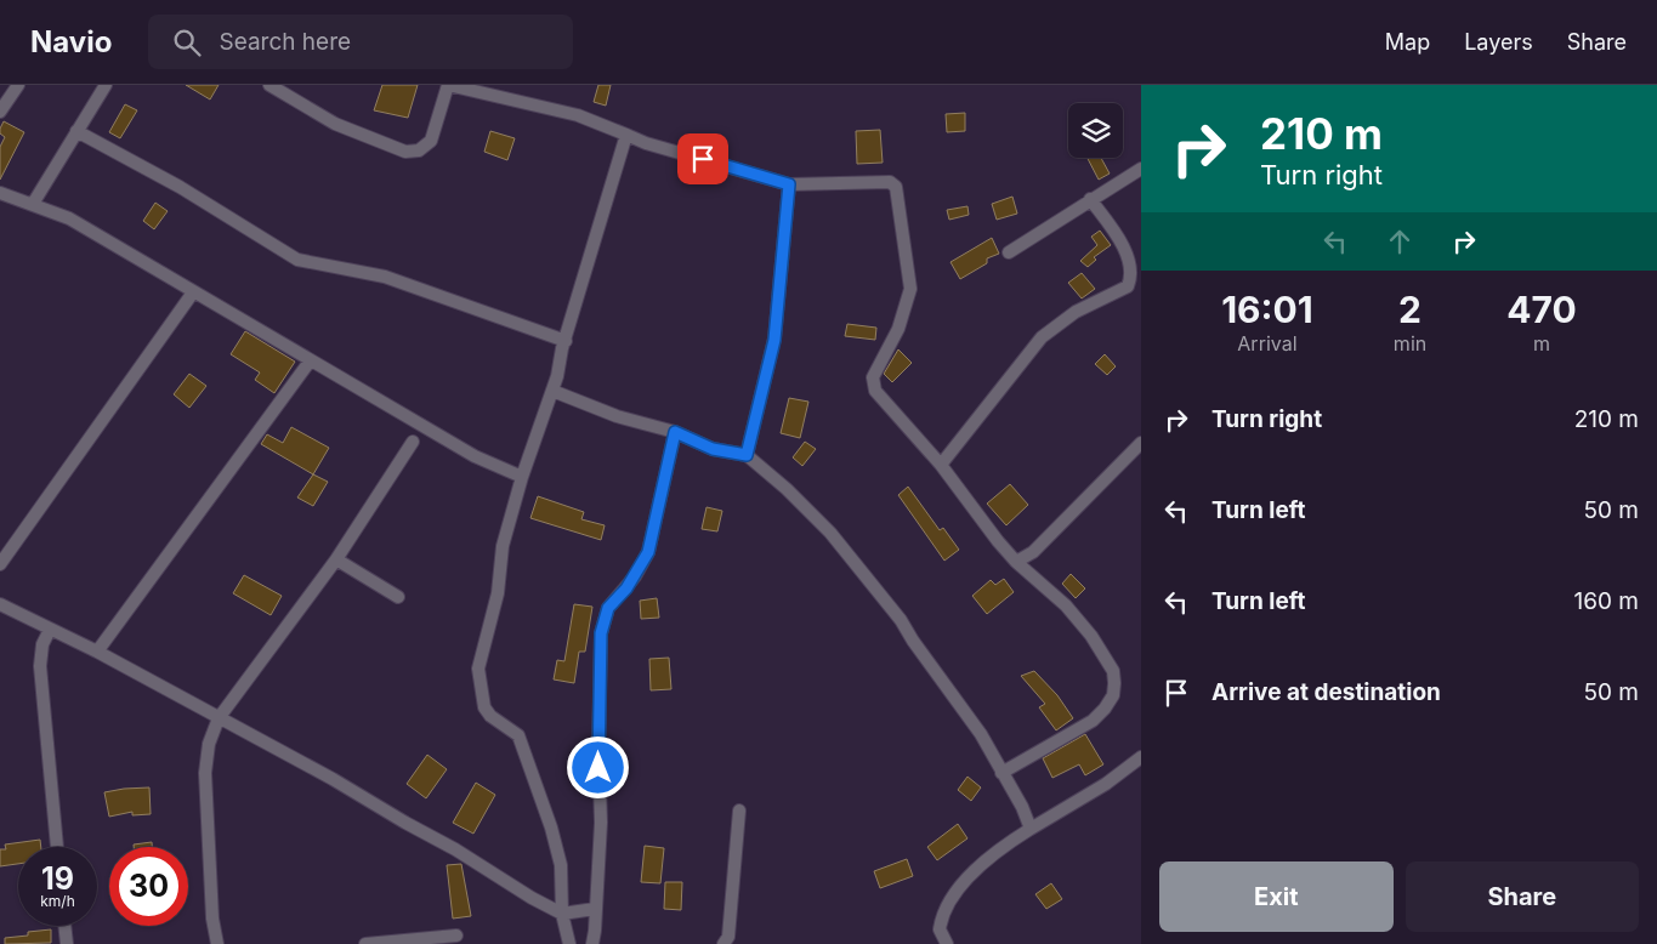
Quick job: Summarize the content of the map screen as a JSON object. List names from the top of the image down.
{
  "page": {
    "header": "Navio",
    "search": "Search here",
    "nav": ["Map", "Layers", "Share"],
    "turn": ["210 m", "Turn right"],
    "eta": [
      "16:01",
      "Arrival",
      "2",
      "min",
      "470",
      "m"
    ],
    "list": [
      {
        "name": "Turn right",
        "value": "210 m"
      },
      {
        "name": "Turn left",
        "value": "50 m"
      },
      {
        "name": "Turn left",
        "value": "160 m"
      },
      {
        "name": "Arrive at destination",
        "value": "50 m"
      }
    ],
    "speed": "19 km/h",
    "limit": "30",
    "buttons": ["Exit", "Share"]
  }
}
